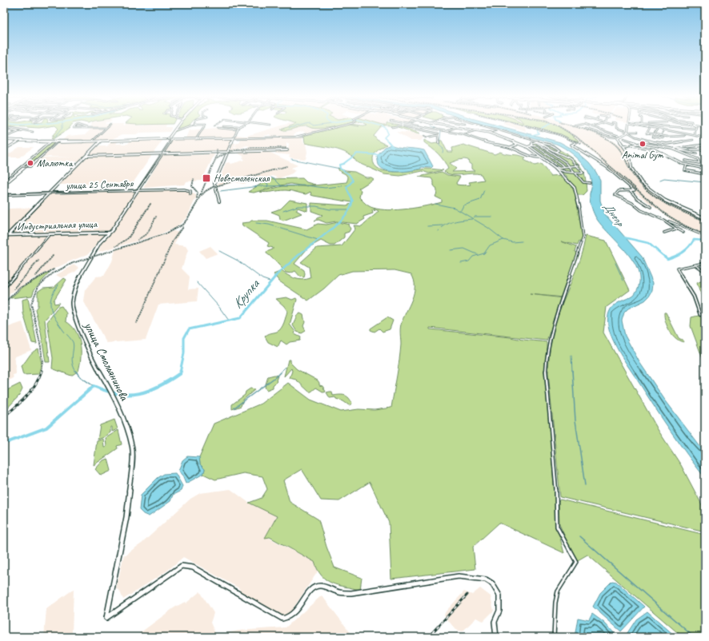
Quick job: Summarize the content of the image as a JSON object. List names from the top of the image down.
{
  "streets": {
    "main road": ["Индустриальная улица"],
    "street": ["улица 25 Сентября", "улица Смольянинова"]
  },
  "crossings": [
    ["улица 25 Сентября", "улица Смольянинова"],
    ["Индустриальная улица", "улица Смольянинова"]
  ],
  "water": ["Днепр", "Крупка"],
  "places": {
    "other": ["Animal Gym", "Малютка"],
    "transit": ["Новосмоленская"]
  }
}
